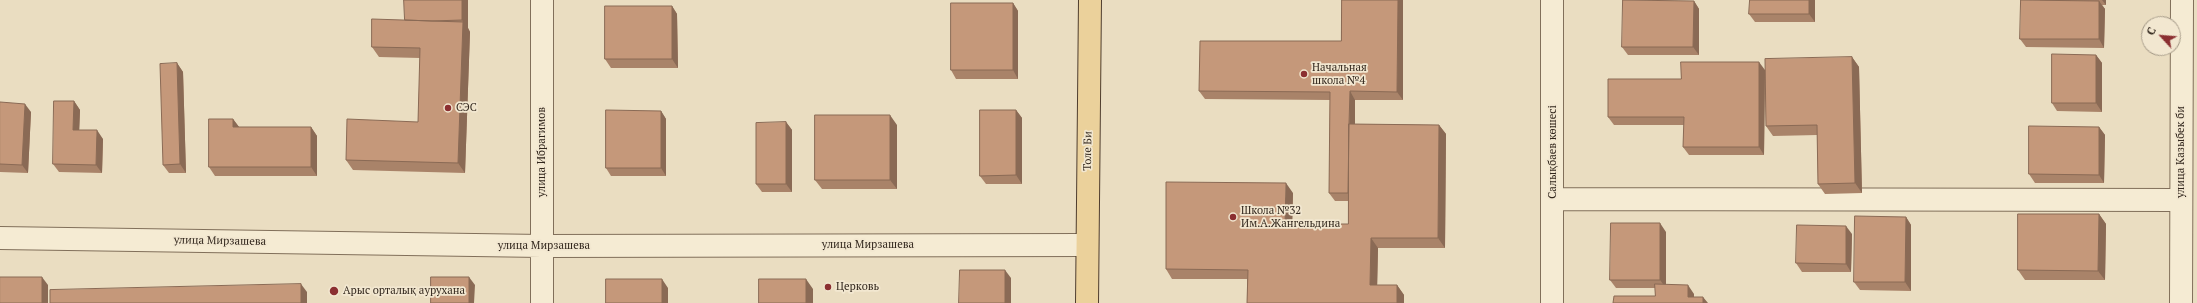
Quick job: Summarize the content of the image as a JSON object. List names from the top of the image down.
{
  "streets": {
    "main road": ["Толе Би"],
    "street": [
      "улица Ибрагимов",
      "Салықбаев көшесі",
      "улица Казыбек би",
      "улица Мирзашева"
    ]
  },
  "crossings": [
    ["Толе Би", "улица Мирзашева"],
    ["улица Ибрагимов", "улица Мирзашева"]
  ],
  "places": [
    "Начальная школа №4",
    "СЭС",
    "Школа №32 Им.А.Жангельдина",
    "Церковь",
    "Арыс орталық аурухана"
  ],
  "north": "top left"
}
